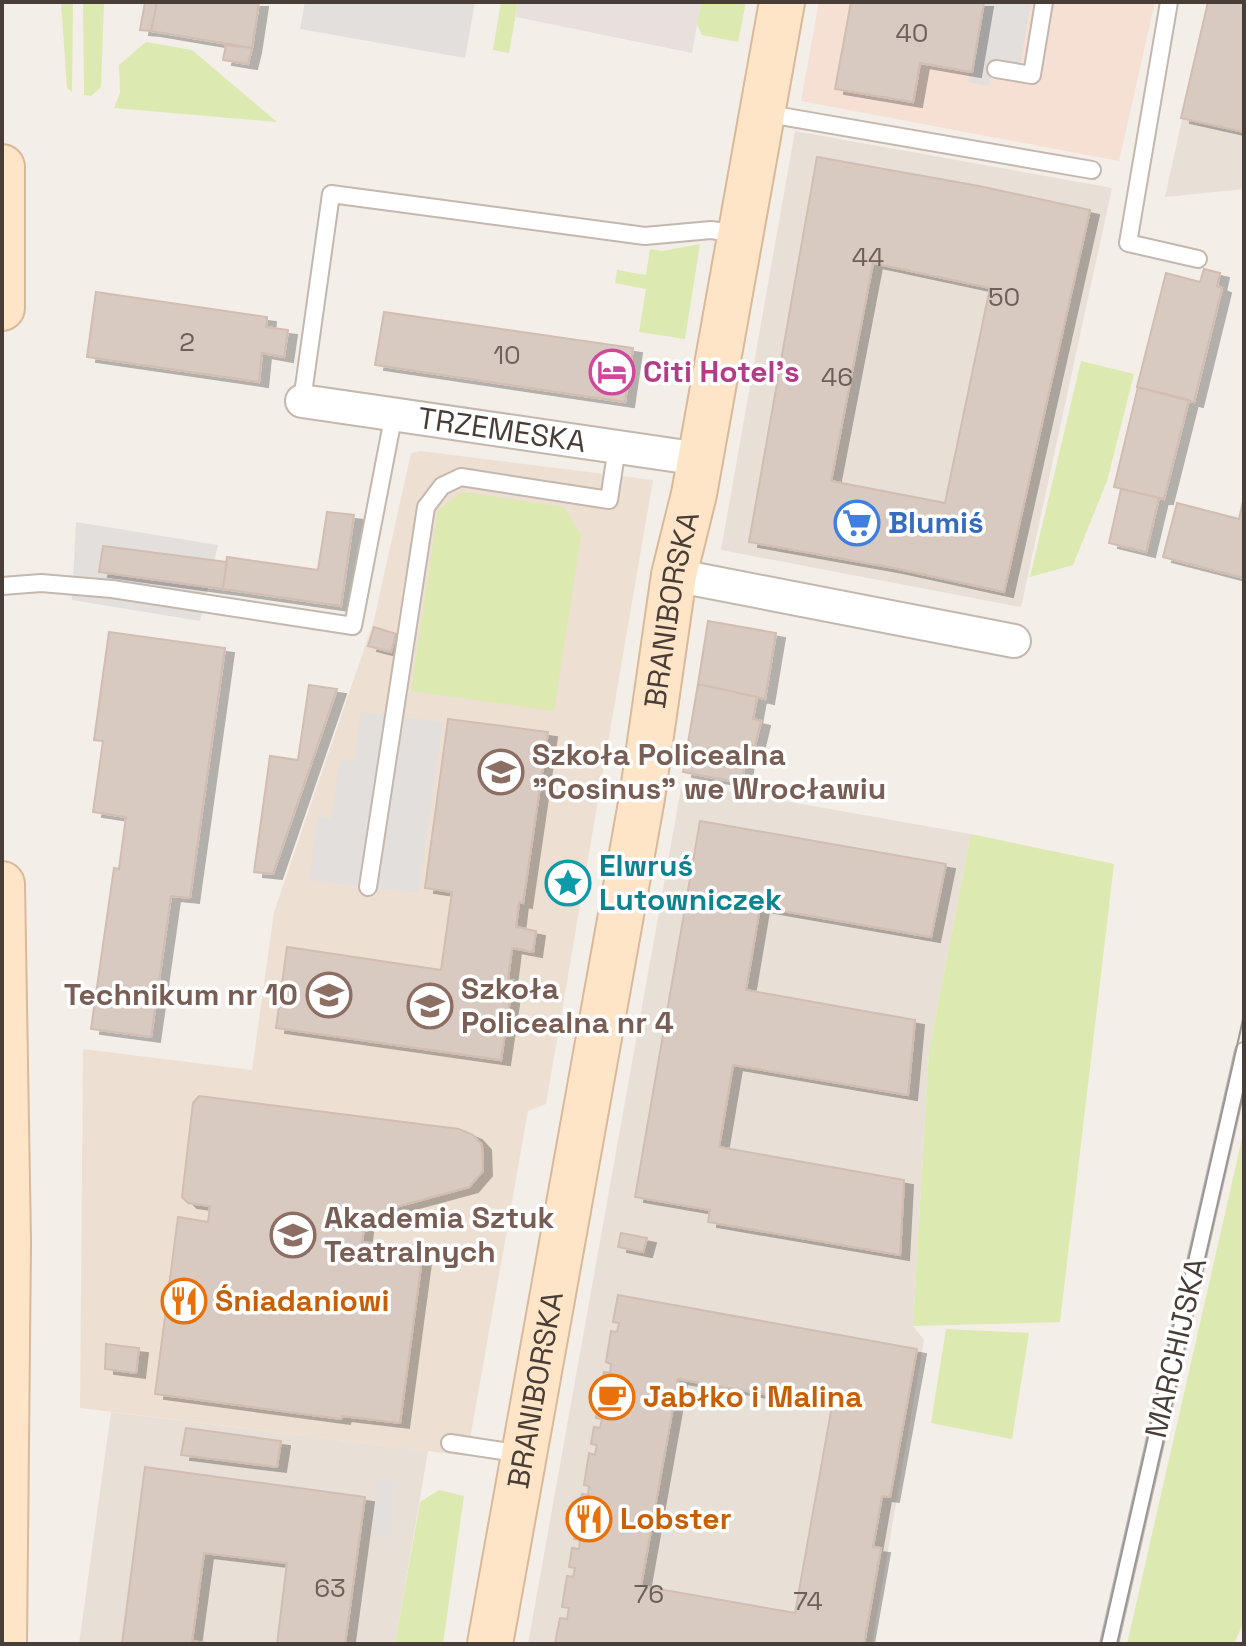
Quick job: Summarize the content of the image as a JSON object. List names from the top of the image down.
{
  "streets": {
    "street": ["TRZEMESKA", "BRANIBORSKA"],
    "lane": ["MARCHIJSKA"]
  },
  "crossings": [
    ["TRZEMESKA", "BRANIBORSKA"]
  ],
  "places": {
    "hotel": ["Citi Hotel's"],
    "supermarket": ["Blumiś"],
    "school or university": [
      "Szkoła Policealna \"Cosinus\" we Wrocławiu",
      "Technikum nr 10",
      "Szkoła Policealna nr 4",
      "Akademia Sztuk Teatralnych"
    ],
    "place": ["Elwruś Lutowniczek"],
    "restaurant": ["Śniadaniowi", "Lobster"],
    "cafe": ["Jabłko i Malina"]
  },
  "house_numbers": [
    "40",
    "44",
    "50",
    "2",
    "10",
    "46",
    "63",
    "76",
    "74"
  ]
}
